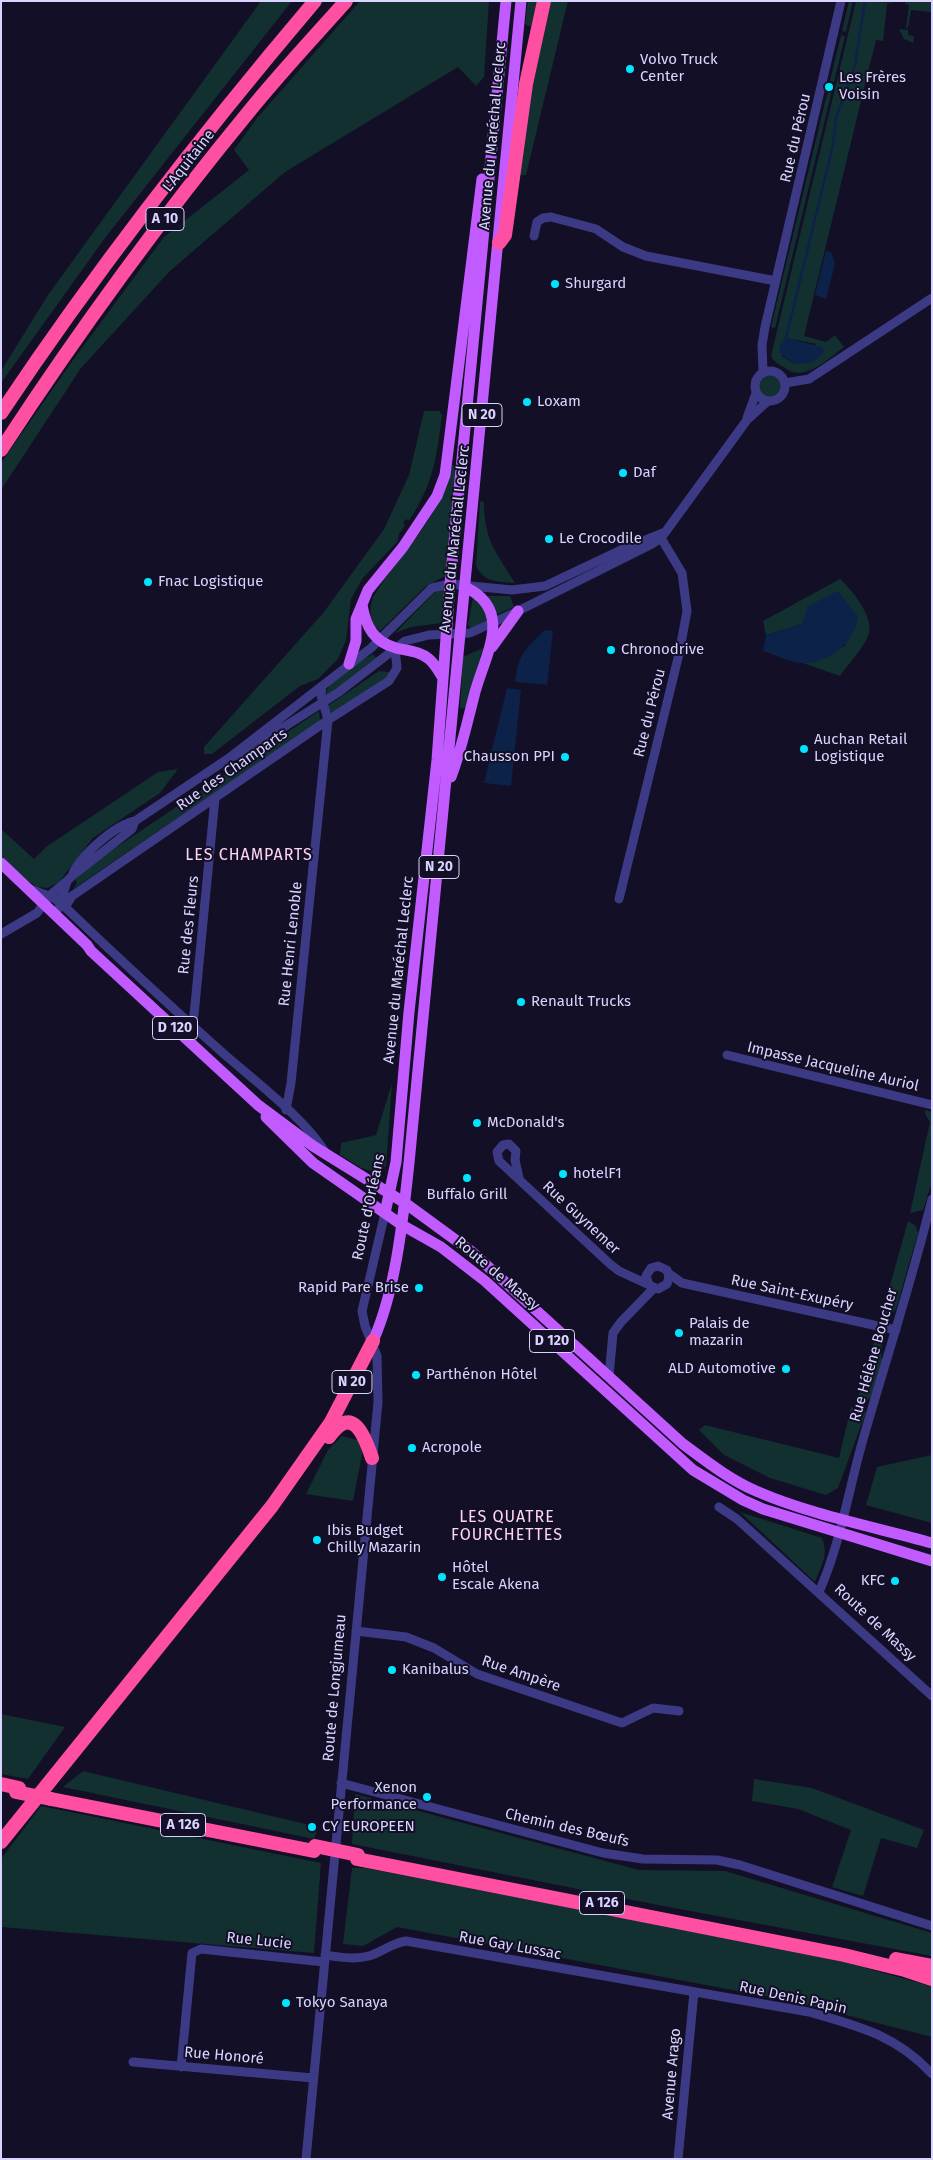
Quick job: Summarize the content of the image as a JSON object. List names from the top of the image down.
{
  "streets": {
    "highway": [
      "L'Aquitaine",
      "A 10",
      "N 20",
      "A 126"
    ],
    "main road": [
      "Avenue du Maréchal Leclerc",
      "D 120",
      "Route d'Orléans",
      "Route de Massy"
    ],
    "street": [
      "Rue du Pérou",
      "Rue des Champarts",
      "Rue des Fleurs",
      "Rue Henri Lenoble",
      "Impasse Jacqueline Auriol",
      "Rue Guynemer",
      "Rue Saint-Exupéry",
      "Rue Hélène Boucher",
      "Rue Ampère",
      "Route de Longjumeau",
      "Chemin des Bœufs",
      "Rue Lucie",
      "Rue Gay Lussac",
      "Rue Denis Papin",
      "Rue Honoré",
      "Avenue Arago"
    ]
  },
  "crossings": [
    ["Avenue du Maréchal Leclerc", "Rue des Champarts"],
    ["Avenue du Maréchal Leclerc", "Route d'Orléans"],
    ["N 20", "Route d'Orléans"],
    ["N 20", "Route de Massy"],
    ["N 20", "Route de Longjumeau"],
    ["Rue des Champarts", "Rue des Fleurs"],
    ["Rue des Champarts", "Rue Henri Lenoble"],
    ["Rue des Champarts", "D 120"],
    ["Rue des Champarts", "Route de Massy"],
    ["Rue des Fleurs", "Route de Massy"],
    ["Rue Henri Lenoble", "Route de Massy"],
    ["D 120", "Route de Massy"],
    ["Route d'Orléans", "Route de Massy"],
    ["Route d'Orléans", "Route de Longjumeau"],
    ["Rue Guynemer", "Rue Saint-Exupéry"],
    ["Route de Massy", "Rue Hélène Boucher"],
    ["Rue Saint-Exupéry", "Rue Hélène Boucher"],
    ["Rue Ampère", "Route de Longjumeau"],
    ["Route de Longjumeau", "Chemin des Bœufs"],
    ["Route de Longjumeau", "Rue Lucie"],
    ["Route de Longjumeau", "Rue Gay Lussac"],
    ["Route de Longjumeau", "Rue Honoré"],
    ["Rue Lucie", "Rue Gay Lussac"],
    ["Rue Lucie", "Rue Honoré"],
    ["Rue Gay Lussac", "Rue Denis Papin"],
    ["Rue Gay Lussac", "Avenue Arago"],
    ["Rue Denis Papin", "Avenue Arago"]
  ],
  "districts": ["LES CHAMPARTS", "LES QUATRE FOURCHETTES"],
  "places": [
    "Volvo Truck Center",
    "Les Frères Voisin",
    "Shurgard",
    "Loxam",
    "Daf",
    "Le Crocodile",
    "Fnac Logistique",
    "Chronodrive",
    "Auchan Retail Logistique",
    "Chausson PPI",
    "Renault Trucks",
    "McDonald's",
    "hotelF1",
    "Buffalo Grill",
    "Rapid Pare Brise",
    "Palais de mazarin",
    "ALD Automotive",
    "Parthénon Hôtel",
    "Acropole",
    "Ibis Budget Chilly Mazarin",
    "Hôtel Escale Akena",
    "KFC",
    "Kanibalus",
    "Xenon Performance",
    "CY EUROPEEN",
    "Tokyo Sanaya"
  ]
}
